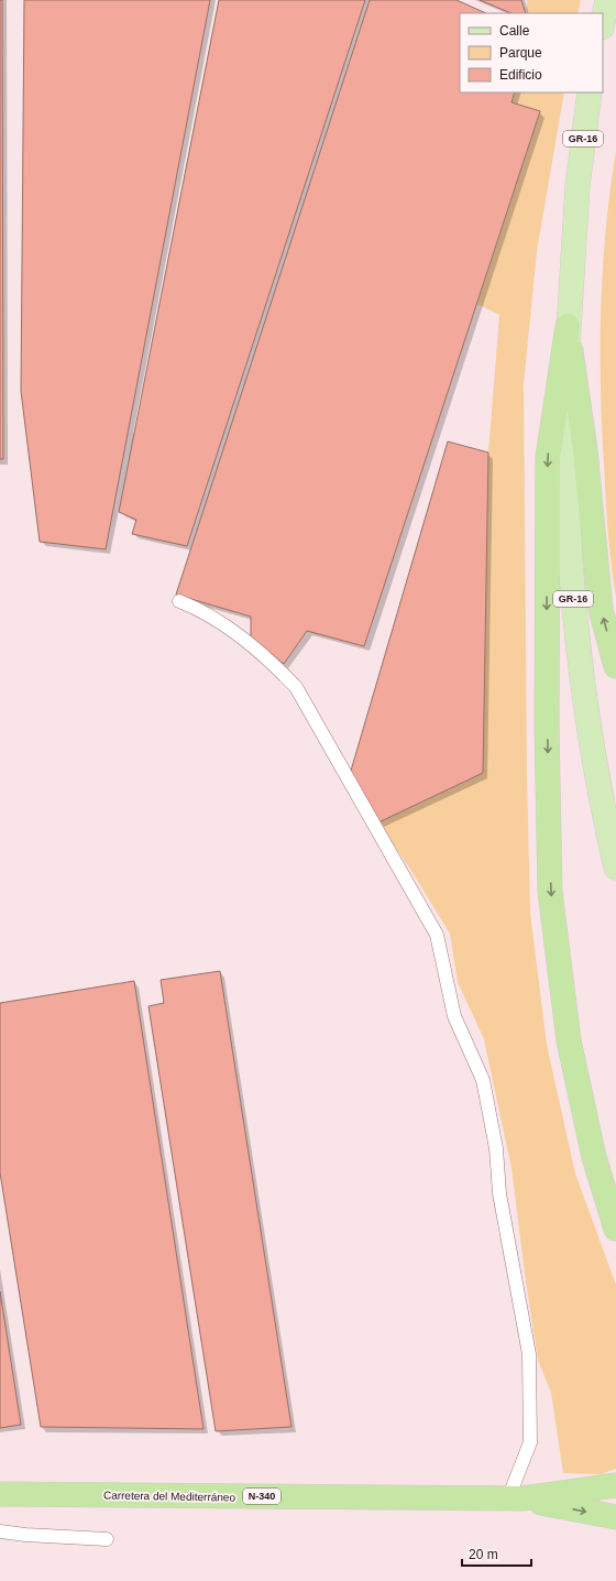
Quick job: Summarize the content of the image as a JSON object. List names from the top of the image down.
{
  "streets": {
    "highway": ["Carretera del Mediterráneo", "N-340"],
    "main road": ["GR-16"]
  },
  "legend": ["Calle", "Parque", "Edificio"],
  "scale_bar": "20 m"
}
